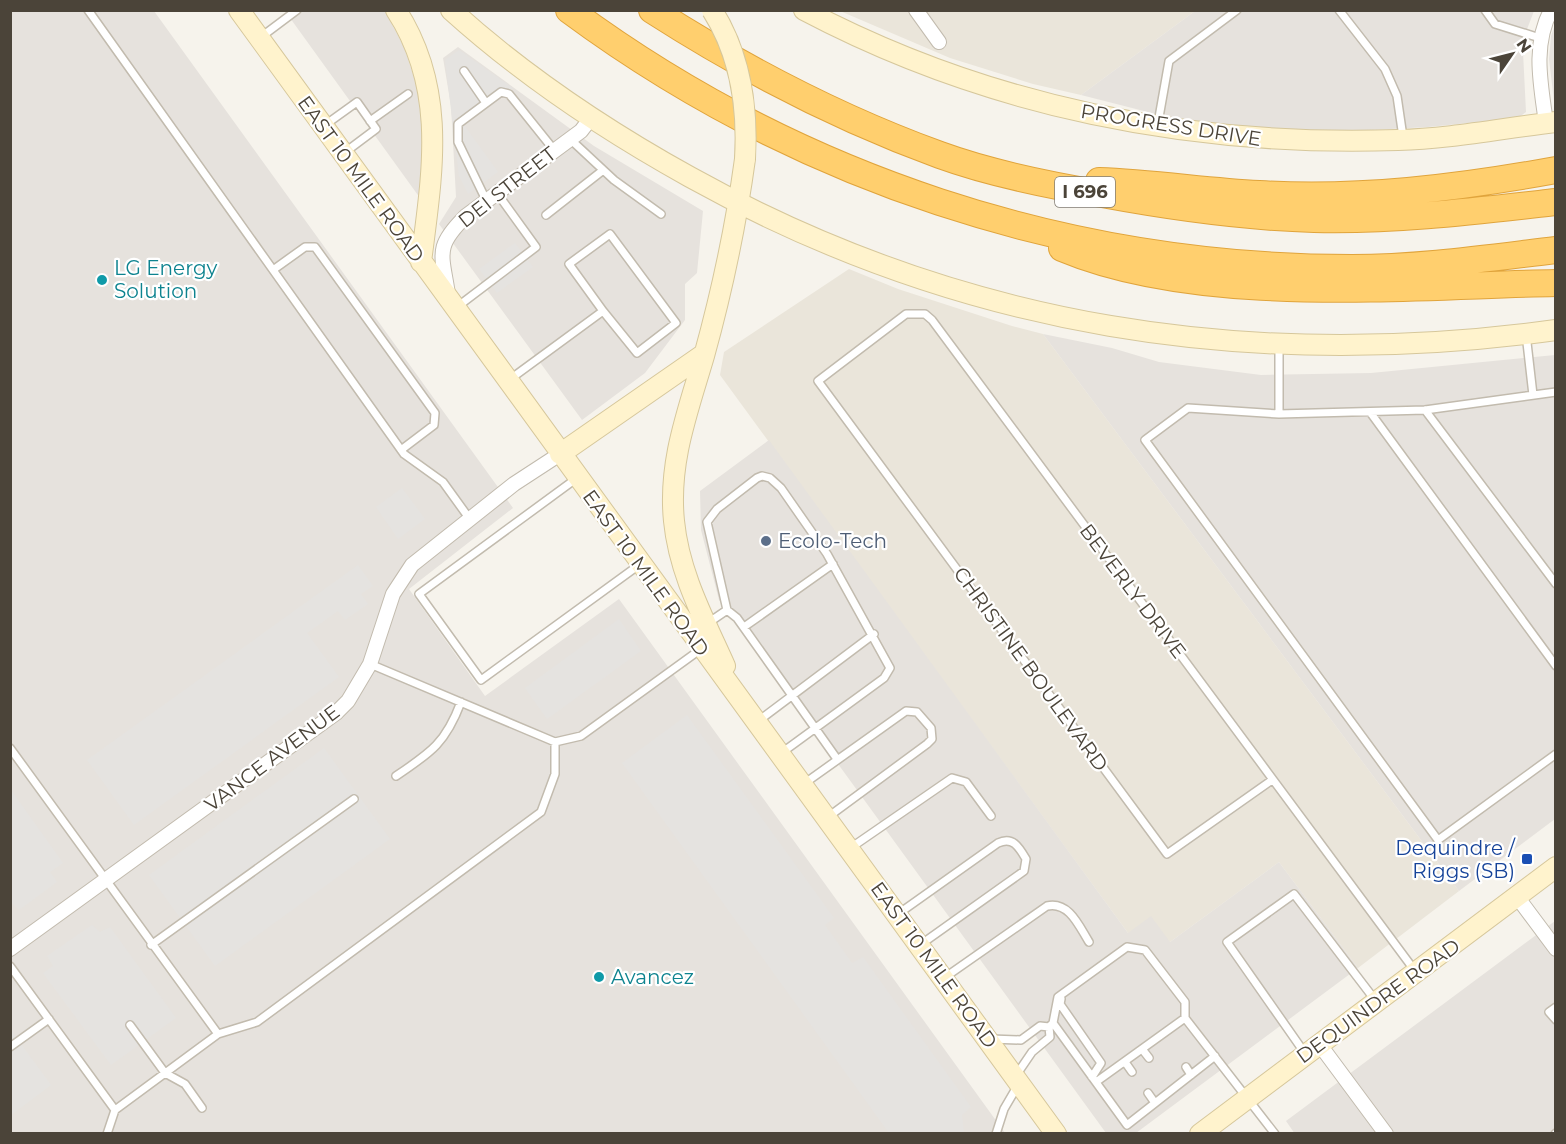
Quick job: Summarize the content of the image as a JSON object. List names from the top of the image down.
{
  "streets": {
    "highway": ["I 696"],
    "main road": ["PROGRESS DRIVE", "EAST 10 MILE ROAD", "DEQUINDRE ROAD"],
    "street": ["DEI STREET", "VANCE AVENUE"],
    "lane": ["BEVERLY DRIVE", "CHRISTINE BOULEVARD"]
  },
  "crossings": [
    ["EAST 10 MILE ROAD", "DEI STREET"],
    ["EAST 10 MILE ROAD", "VANCE AVENUE"],
    ["BEVERLY DRIVE", "CHRISTINE BOULEVARD"],
    ["BEVERLY DRIVE", "DEQUINDRE ROAD"]
  ],
  "places": {
    "other": ["LG Energy Solution", "Ecolo-Tech", "Avancez"],
    "transit": ["Dequindre / Riggs (SB)"]
  },
  "north": "top right"
}
